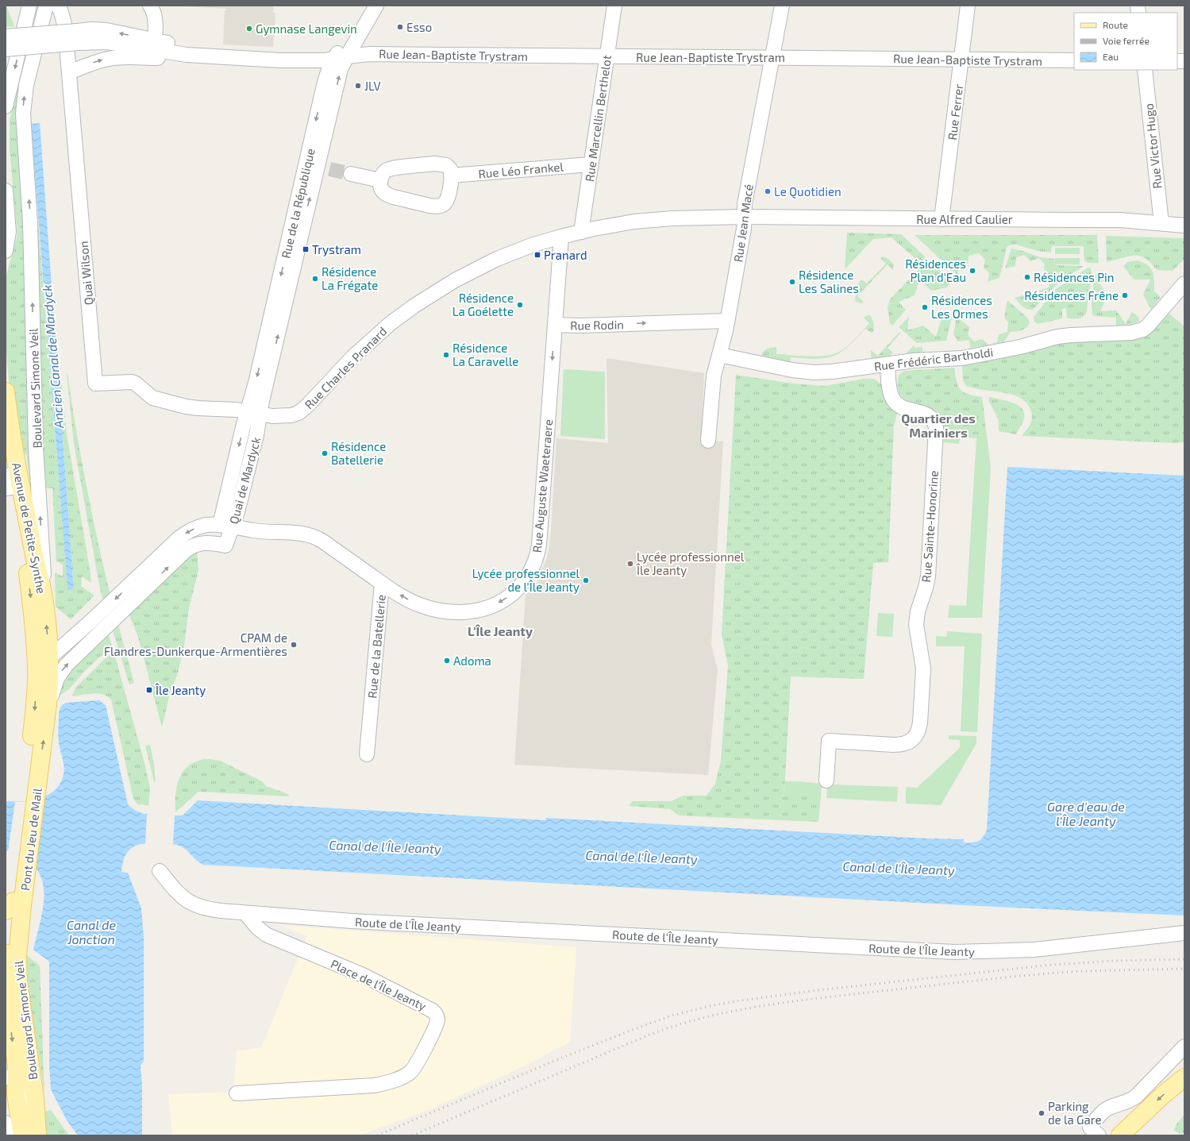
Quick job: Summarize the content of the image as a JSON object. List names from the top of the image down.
{
  "streets": {
    "main road": ["Boulevard Simone Veil", "Avenue de Petite-Synthe", "Pont du Jeu de Mail"],
    "street": [
      "Rue Jean-Baptiste Trystram",
      "Rue Ferrer",
      "Rue Marcellin Berthelot",
      "Rue Victor Hugo",
      "Rue Léo Frankel",
      "Rue de la République",
      "Rue Alfred Caulier",
      "Rue Jean Macé",
      "Quai Wilson",
      "Rue Rodin",
      "Rue Frédéric Bartholdi",
      "Rue Charles Pranard",
      "Quai de Mardyck",
      "Rue Auguste Waeteraere",
      "Rue Sainte-Honorine",
      "Rue de la Batellerie",
      "Route de l'Île Jeanty",
      "Place de l'Île Jeanty"
    ]
  },
  "crossings": [
    ["Rue Jean-Baptiste Trystram", "Rue Ferrer"],
    ["Rue Jean-Baptiste Trystram", "Rue Marcellin Berthelot"],
    ["Rue Jean-Baptiste Trystram", "Rue de la République"],
    ["Rue Jean-Baptiste Trystram", "Rue Jean Macé"],
    ["Rue Jean-Baptiste Trystram", "Quai Wilson"],
    ["Rue Ferrer", "Rue Alfred Caulier"],
    ["Rue Marcellin Berthelot", "Rue Léo Frankel"],
    ["Rue Marcellin Berthelot", "Rue Charles Pranard"],
    ["Rue Victor Hugo", "Rue Alfred Caulier"],
    ["Rue de la République", "Quai Wilson"],
    ["Rue de la République", "Rue Charles Pranard"],
    ["Rue de la République", "Quai de Mardyck"],
    ["Rue Alfred Caulier", "Rue Jean Macé"],
    ["Rue Alfred Caulier", "Rue Charles Pranard"],
    ["Rue Jean Macé", "Rue Rodin"],
    ["Rue Jean Macé", "Rue Frédéric Bartholdi"],
    ["Rue Jean Macé", "Rue Charles Pranard"],
    ["Quai Wilson", "Rue Charles Pranard"],
    ["Quai Wilson", "Quai de Mardyck"],
    ["Rue Rodin", "Rue Charles Pranard"],
    ["Rue Rodin", "Rue Auguste Waeteraere"],
    ["Rue Frédéric Bartholdi", "Rue Sainte-Honorine"],
    ["Rue Charles Pranard", "Quai de Mardyck"],
    ["Boulevard Simone Veil", "Quai de Mardyck"],
    ["Boulevard Simone Veil", "Avenue de Petite-Synthe"],
    ["Boulevard Simone Veil", "Rue de la Batellerie"],
    ["Boulevard Simone Veil", "Pont du Jeu de Mail"],
    ["Quai de Mardyck", "Rue de la Batellerie"],
    ["Rue Auguste Waeteraere", "Rue de la Batellerie"],
    ["Route de l'Île Jeanty", "Place de l'Île Jeanty"]
  ],
  "one_way": ["Rue Rodin", "Quai de Mardyck", "Rue de la Batellerie"],
  "districts": ["Quartier des Mariniers", "L'Île Jeanty"],
  "water": [
    "Ancien Canal de Mardyck",
    "Gare d'eau de l'Île Jeanty",
    "Canal de l'Île Jeanty",
    "Canal de Jonction"
  ],
  "places": {
    "other": [
      "Esso",
      "Gymnase Langevin",
      "JLV",
      "Le Quotidien",
      "Résidences Plan d'Eau",
      "Résidences Pin",
      "Résidence La Frégate",
      "Résidence Les Salines",
      "Résidences Frêne",
      "Résidence La Goélette",
      "Résidences Les Ormes",
      "Résidence La Caravelle",
      "Résidence Batellerie",
      "Lycée professionnel Île Jeanty",
      "Lycée professionnel de l'Île Jeanty",
      "CPAM de Flandres-Dunkerque-Armentières",
      "Adoma",
      "Parking de la Gare"
    ],
    "transit": ["Trystram", "Pranard", "Île Jeanty"]
  },
  "legend": ["Route", "Voie ferrée", "Eau"]
}
